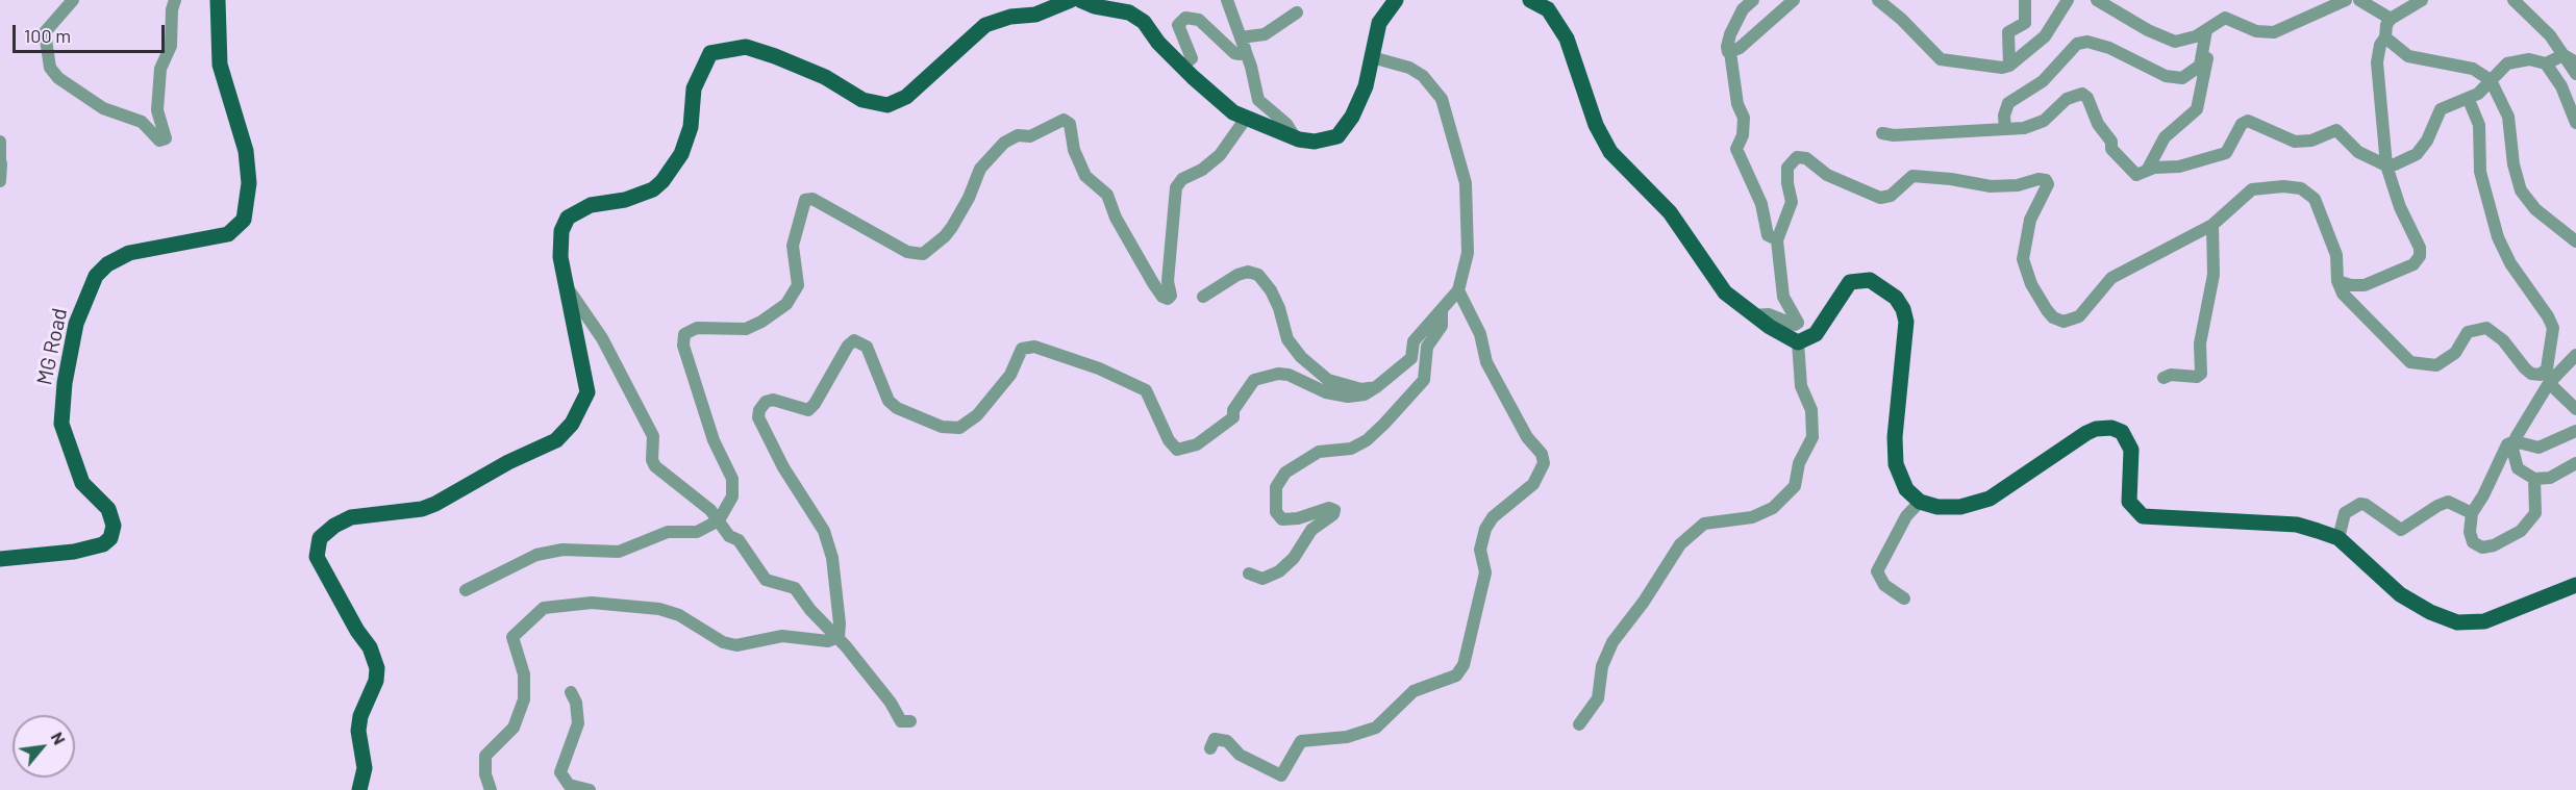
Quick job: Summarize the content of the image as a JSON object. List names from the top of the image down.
{
  "streets": {
    "main road": ["MG Road"]
  },
  "scale_bar": "100 m",
  "north": "top right"
}
